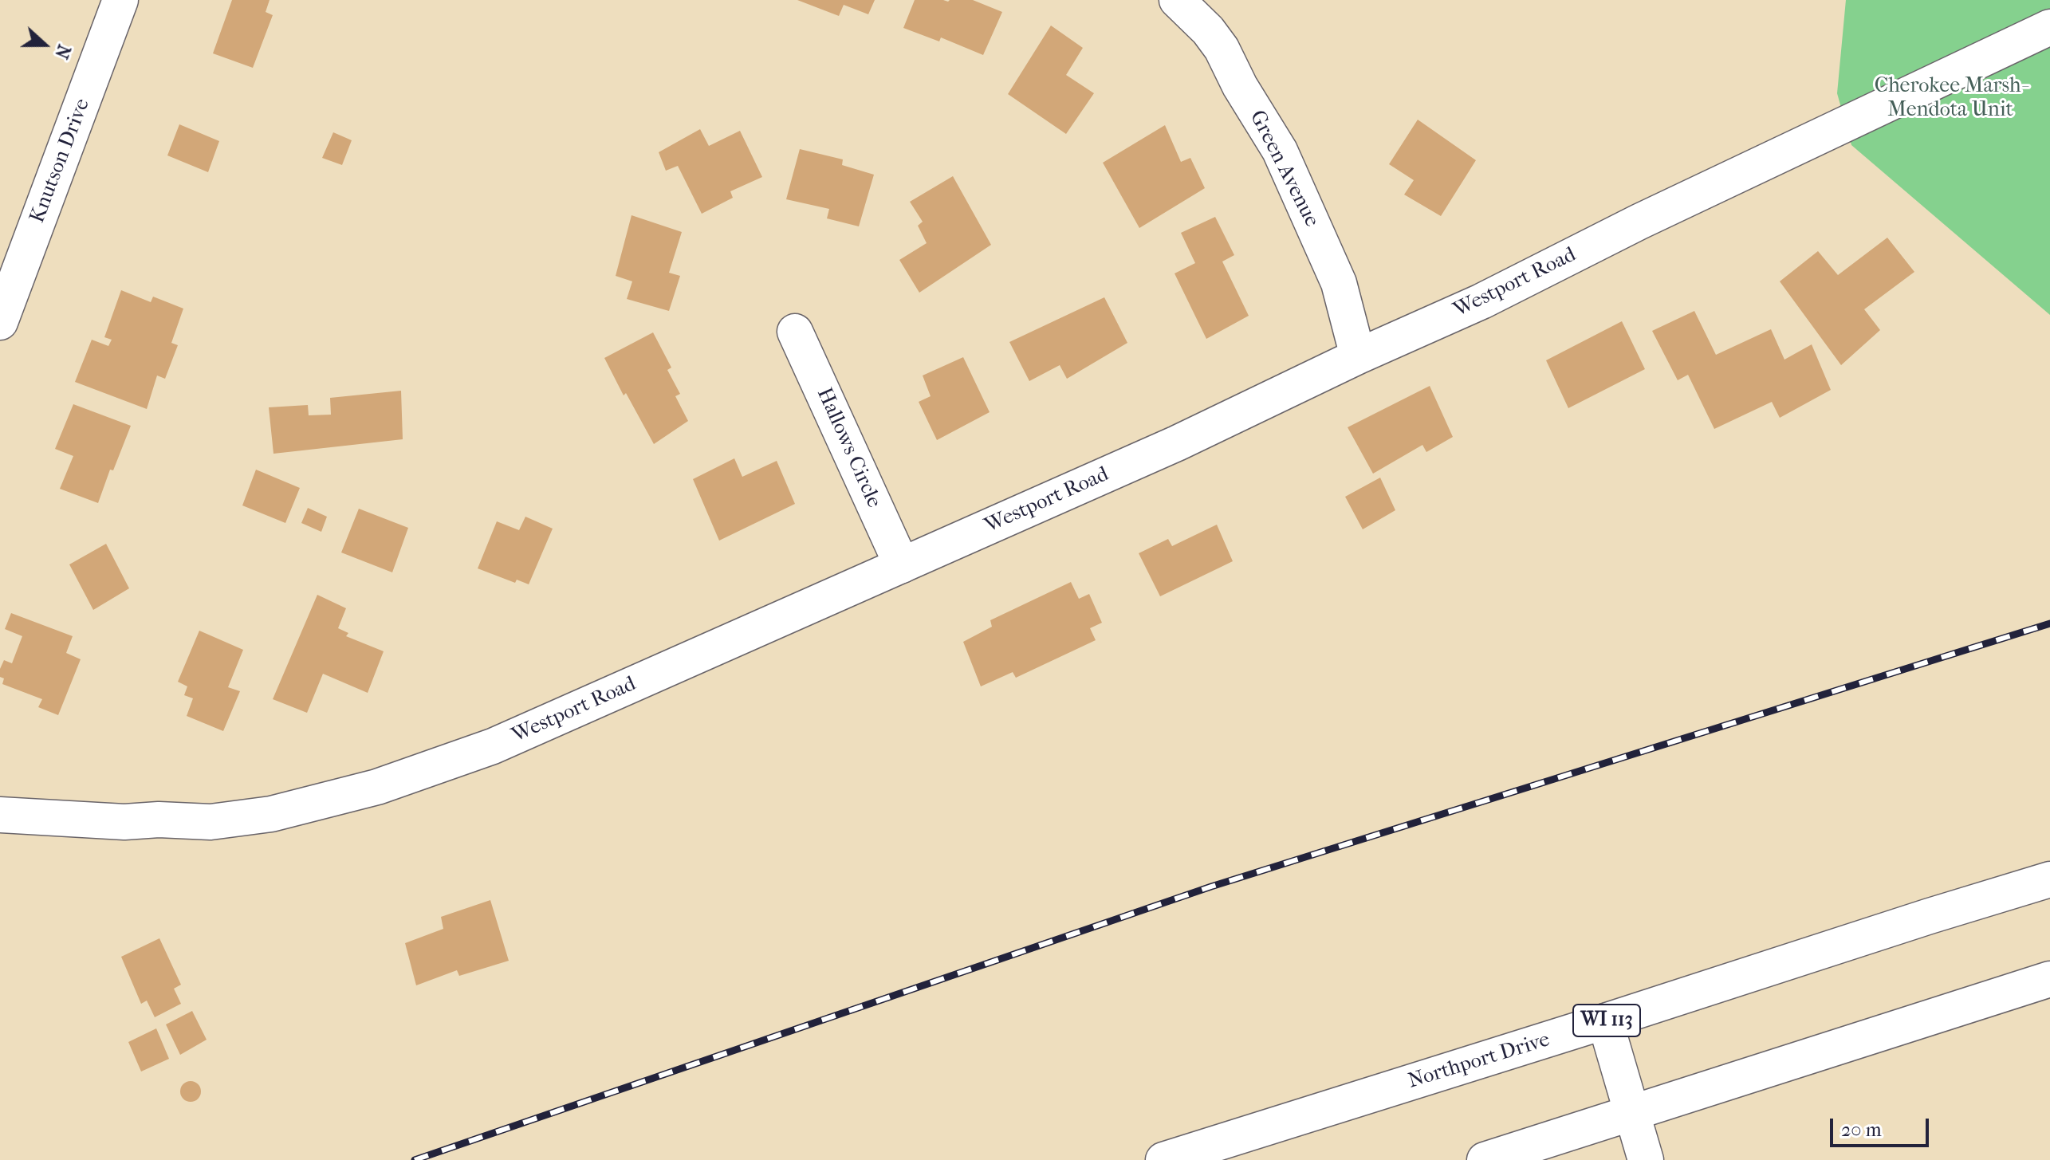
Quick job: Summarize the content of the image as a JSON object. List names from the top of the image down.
{
  "streets": {
    "street": [
      "Knutson Drive",
      "Green Avenue",
      "Westport Road",
      "Hallows Circle",
      "WI 113",
      "Northport Drive"
    ]
  },
  "crossings": [
    ["Green Avenue", "Westport Road"],
    ["Westport Road", "Hallows Circle"]
  ],
  "parks": ["Cherokee Marsh- Mendota Unit"],
  "scale_bar": "20 m",
  "north": "right"
}
